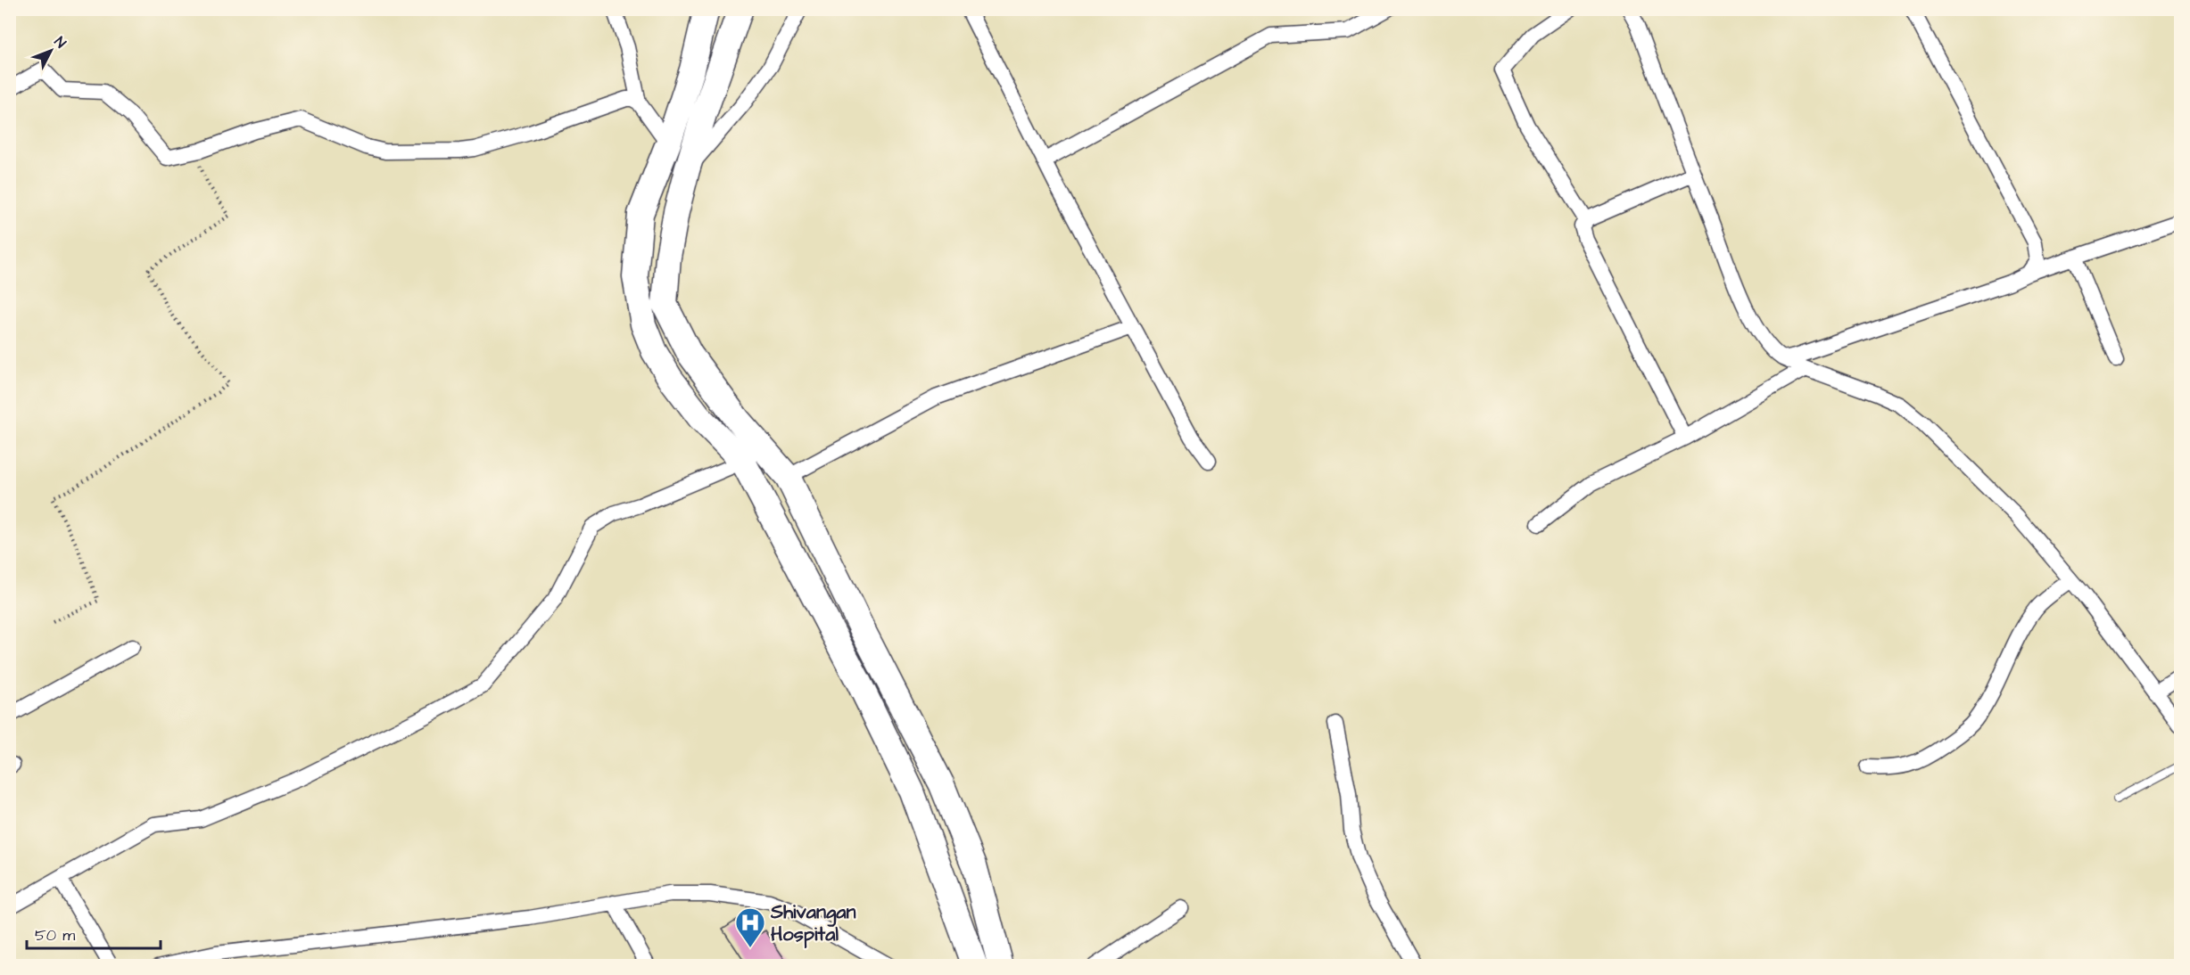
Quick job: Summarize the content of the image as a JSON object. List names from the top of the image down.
{
  "places": {
    "hospital": ["Shivangan Hospital"]
  },
  "scale_bar": "50 m",
  "north": "top right"
}
